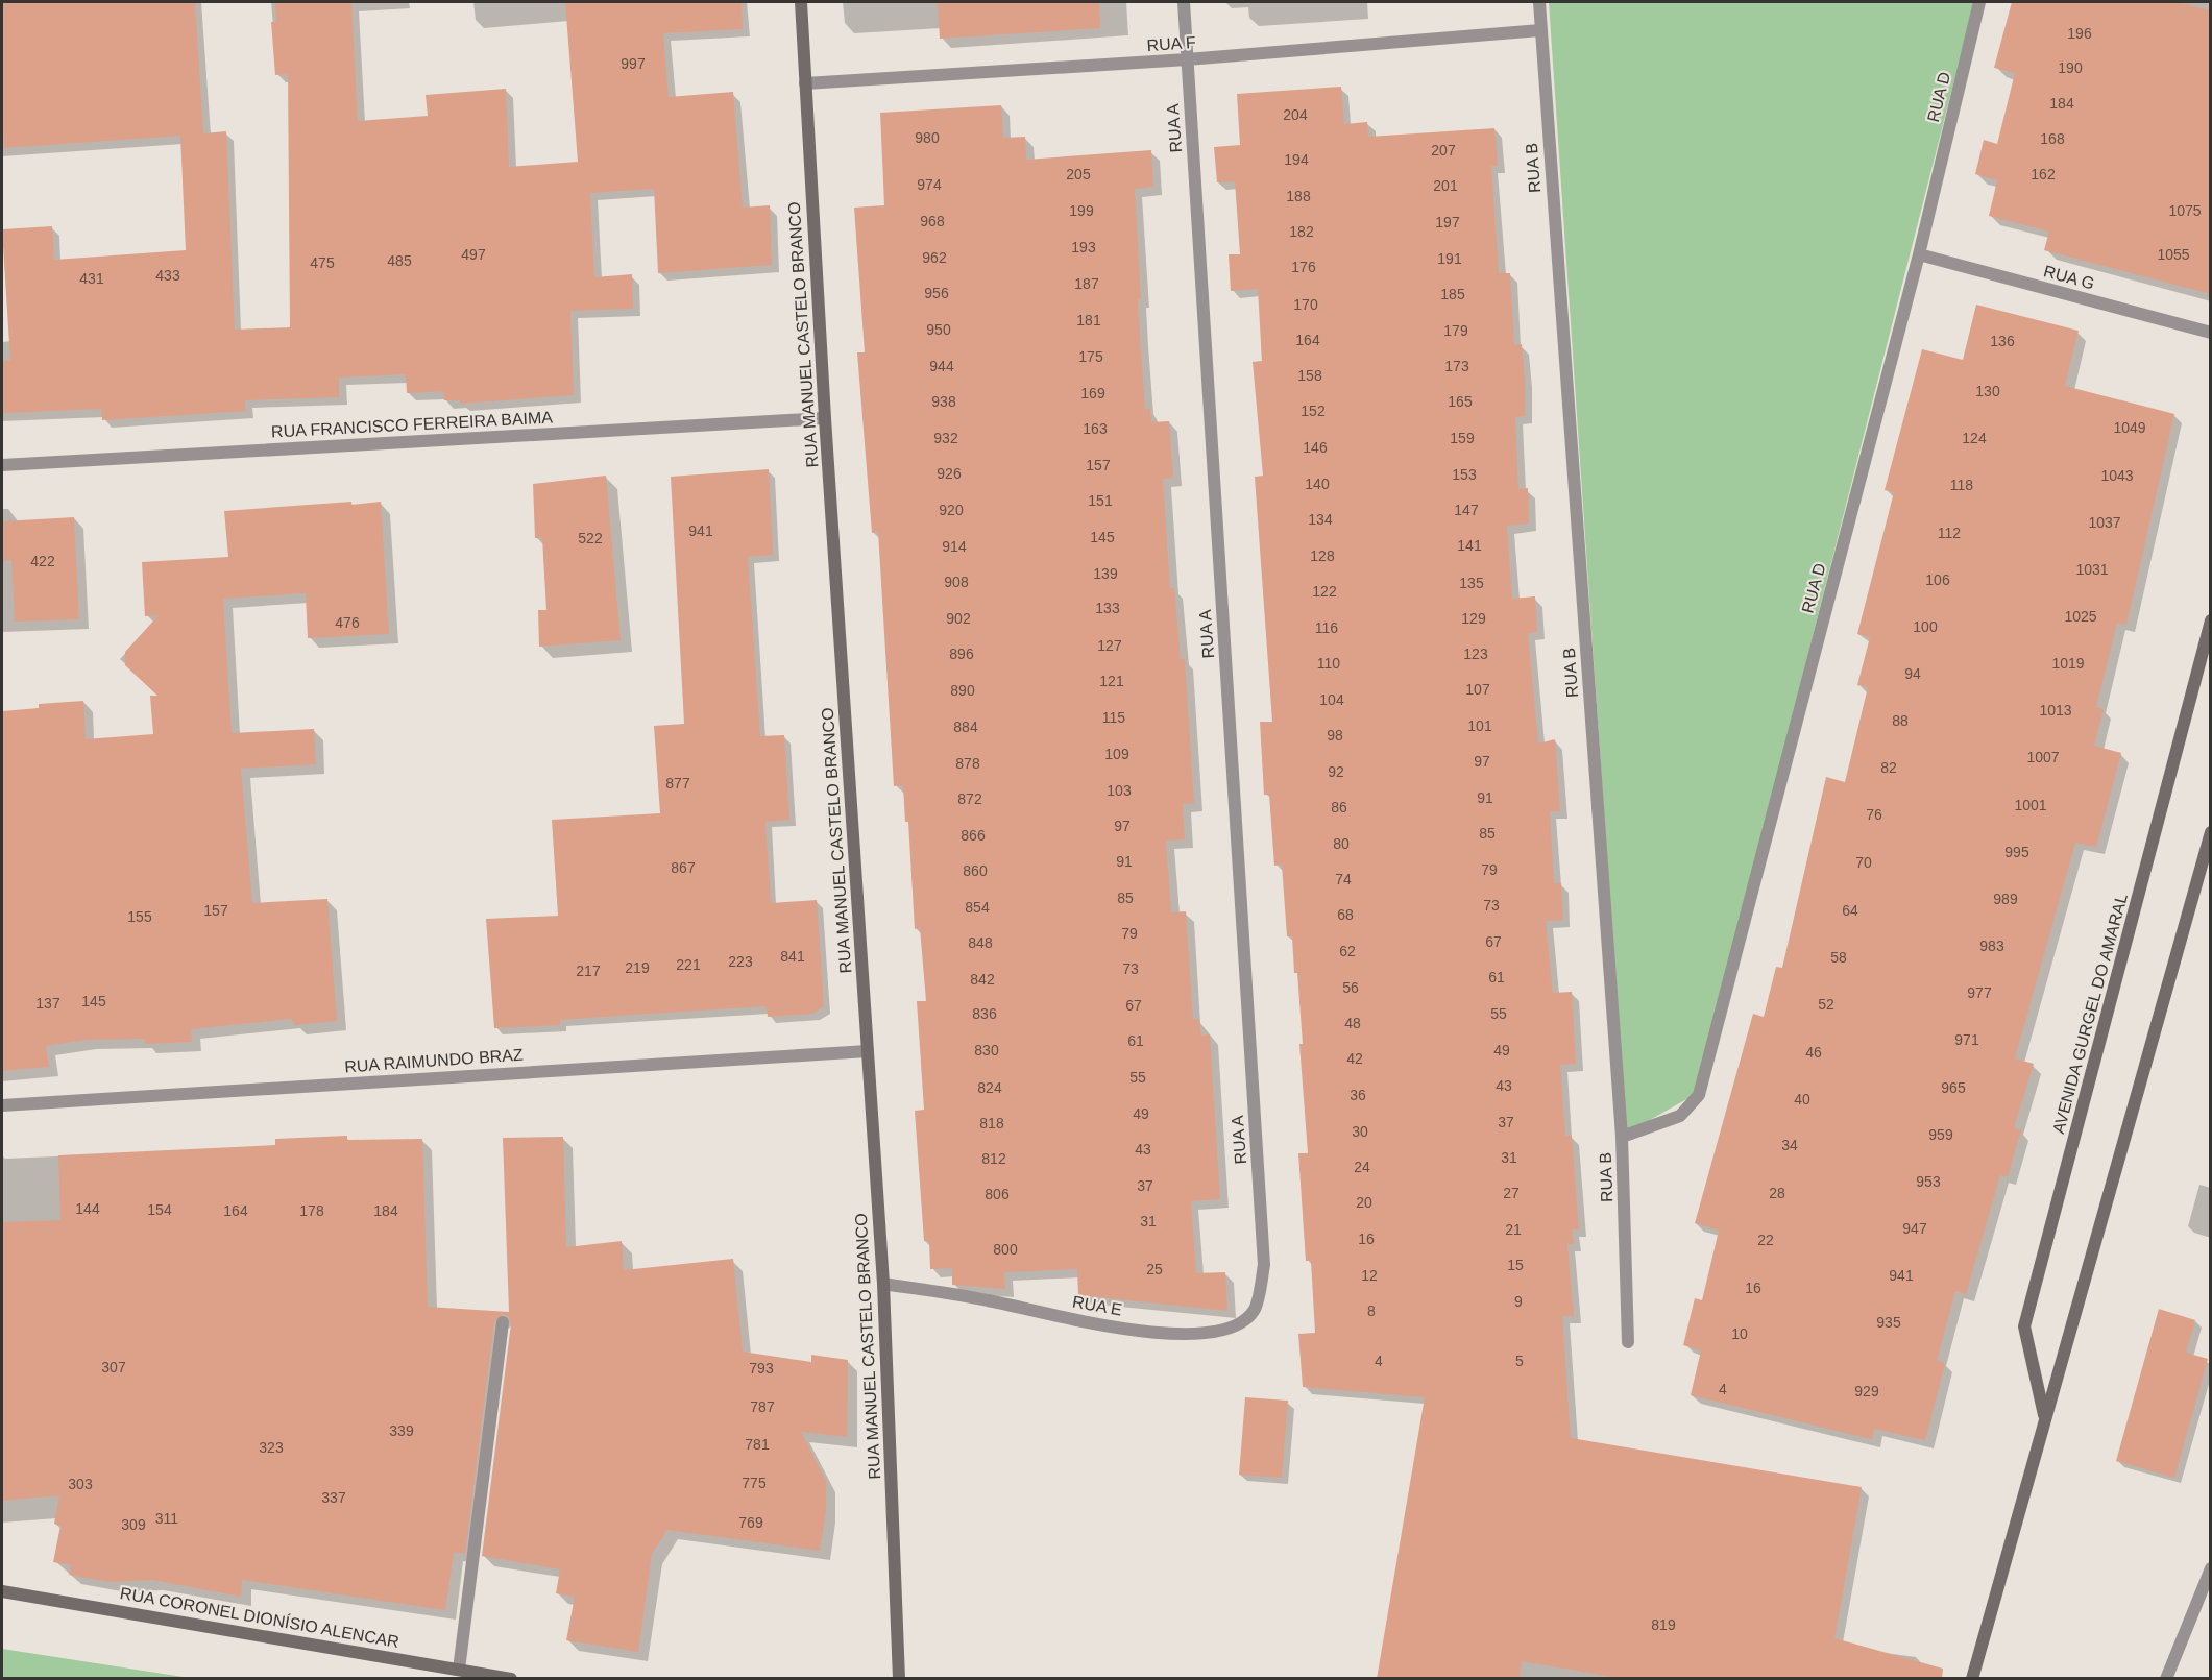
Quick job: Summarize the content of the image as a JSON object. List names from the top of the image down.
{
  "streets": {
    "street": [
      "RUA F",
      "RUA D",
      "RUA A",
      "RUA B",
      "RUA G",
      "RUA MANUEL CASTELO BRANCO",
      "RUA FRANCISCO FERREIRA BAIMA",
      "AVENIDA GURGEL DO AMARAL",
      "RUA RAIMUNDO BRAZ",
      "RUA E",
      "RUA CORONEL DIONÍSIO ALENCAR"
    ]
  },
  "crossings": [
    ["RUA F", "RUA A"],
    ["RUA F", "RUA B"],
    ["RUA F", "RUA MANUEL CASTELO BRANCO"],
    ["RUA D", "RUA B"],
    ["RUA D", "RUA G"],
    ["RUA A", "RUA E"],
    ["RUA MANUEL CASTELO BRANCO", "RUA FRANCISCO FERREIRA BAIMA"],
    ["RUA MANUEL CASTELO BRANCO", "RUA RAIMUNDO BRAZ"],
    ["RUA MANUEL CASTELO BRANCO", "RUA E"]
  ],
  "house_numbers": [
    "196",
    "997",
    "190",
    "184",
    "204",
    "980",
    "168",
    "207",
    "194",
    "205",
    "162",
    "974",
    "201",
    "188",
    "199",
    "1075",
    "968",
    "197",
    "182",
    "193",
    "497",
    "1055",
    "962",
    "191",
    "485",
    "475",
    "176",
    "433",
    "431",
    "187",
    "956",
    "185",
    "170",
    "181",
    "950",
    "179",
    "164",
    "136",
    "175",
    "944",
    "173",
    "158",
    "130",
    "169",
    "938",
    "165",
    "152",
    "1049",
    "163",
    "932",
    "159",
    "124",
    "146",
    "157",
    "926",
    "153",
    "1043",
    "140",
    "118",
    "151",
    "920",
    "147",
    "134",
    "1037",
    "941",
    "112",
    "145",
    "522",
    "141",
    "914",
    "128",
    "422",
    "1031",
    "139",
    "106",
    "908",
    "135",
    "122",
    "133",
    "1025",
    "902",
    "129",
    "476",
    "100",
    "116",
    "127",
    "896",
    "123",
    "110",
    "1019",
    "94",
    "121",
    "107",
    "890",
    "104",
    "1013",
    "115",
    "88",
    "101",
    "884",
    "98",
    "109",
    "1007",
    "97",
    "878",
    "82",
    "92",
    "877",
    "103",
    "91",
    "872",
    "1001",
    "86",
    "76",
    "97",
    "85",
    "866",
    "80",
    "995",
    "91",
    "70",
    "867",
    "79",
    "860",
    "74",
    "85",
    "989",
    "73",
    "854",
    "157",
    "64",
    "68",
    "155",
    "79",
    "67",
    "848",
    "983",
    "62",
    "841",
    "58",
    "223",
    "221",
    "219",
    "73",
    "217",
    "61",
    "842",
    "56",
    "977",
    "145",
    "137",
    "52",
    "67",
    "836",
    "55",
    "48",
    "971",
    "61",
    "830",
    "49",
    "46",
    "42",
    "55",
    "43",
    "824",
    "965",
    "36",
    "40",
    "49",
    "37",
    "818",
    "30",
    "959",
    "34",
    "43",
    "31",
    "812",
    "24",
    "953",
    "37",
    "27",
    "28",
    "806",
    "20",
    "144",
    "154",
    "164",
    "178",
    "184",
    "31",
    "947",
    "21",
    "16",
    "22",
    "800",
    "15",
    "25",
    "12",
    "941",
    "16",
    "9",
    "8",
    "935",
    "10",
    "4",
    "5",
    "307",
    "793",
    "4",
    "929",
    "787",
    "339",
    "781",
    "323",
    "775",
    "303",
    "337",
    "311",
    "769",
    "309",
    "819"
  ]
}
